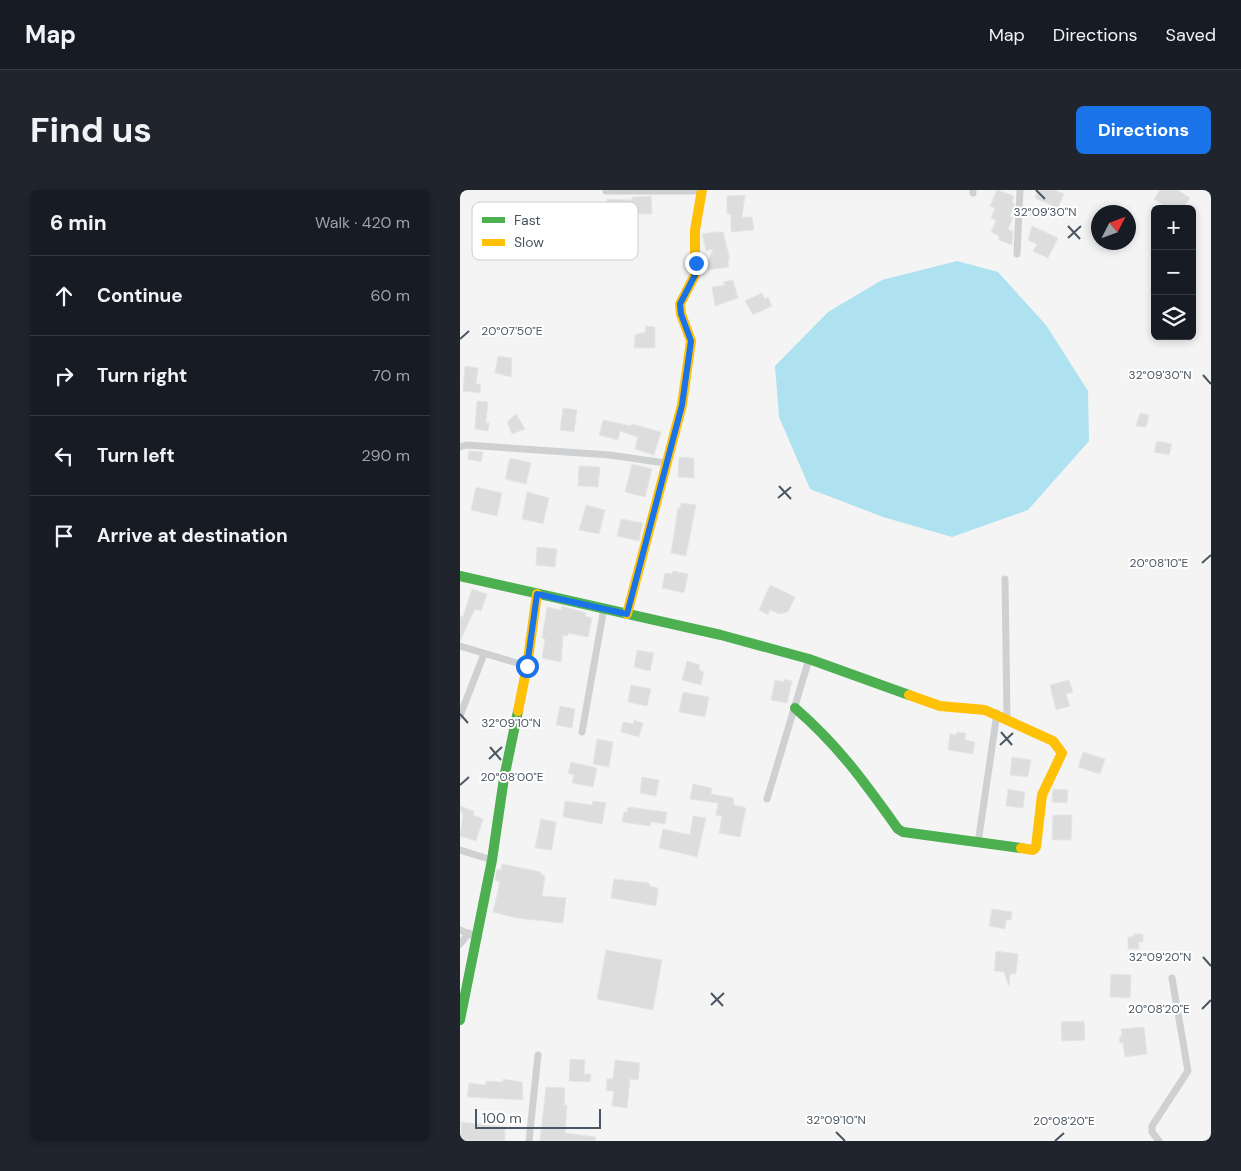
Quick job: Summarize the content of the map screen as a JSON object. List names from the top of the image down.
{
  "legend": ["Fast", "Slow"],
  "scale_bar": "100 m",
  "north": "top right",
  "page": {
    "header": "Map",
    "nav": ["Map", "Directions", "Saved"],
    "buttons": "Directions",
    "title": "Find us",
    "heading": ["6 min", "Walk · 420 m"],
    "map_buttons": ["+", "−"],
    "list": [
      ["Continue", "60 m"],
      ["Turn right", "70 m"],
      ["Turn left", "290 m"],
      "Arrive at destination"
    ],
    "scale": "100 m"
  },
  "coordinates": [
    "32°09'30\"N",
    "20°07'50\"E",
    "20°08'10\"E",
    "32°09'10\"N",
    "20°08'00\"E",
    "32°09'20\"N",
    "20°08'20\"E"
  ]
}
